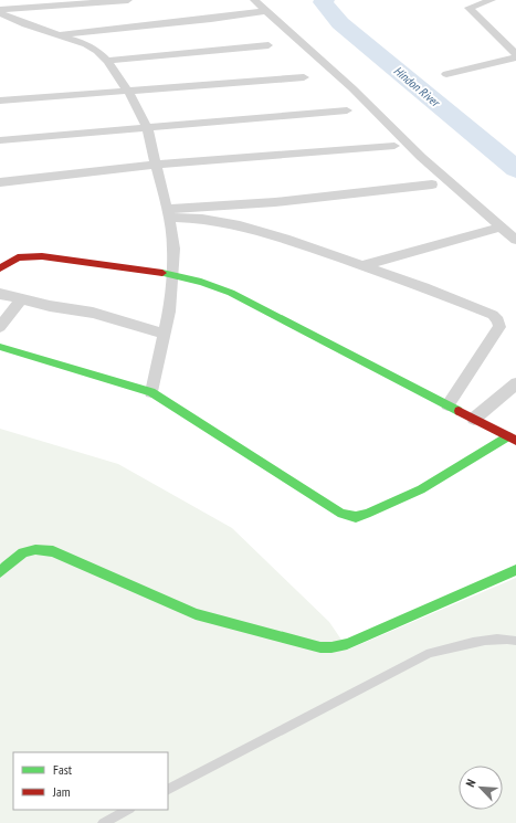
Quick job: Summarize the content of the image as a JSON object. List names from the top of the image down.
{
  "water": ["Hindon River"],
  "legend": ["Fast", "Jam"],
  "north": "top left"
}
